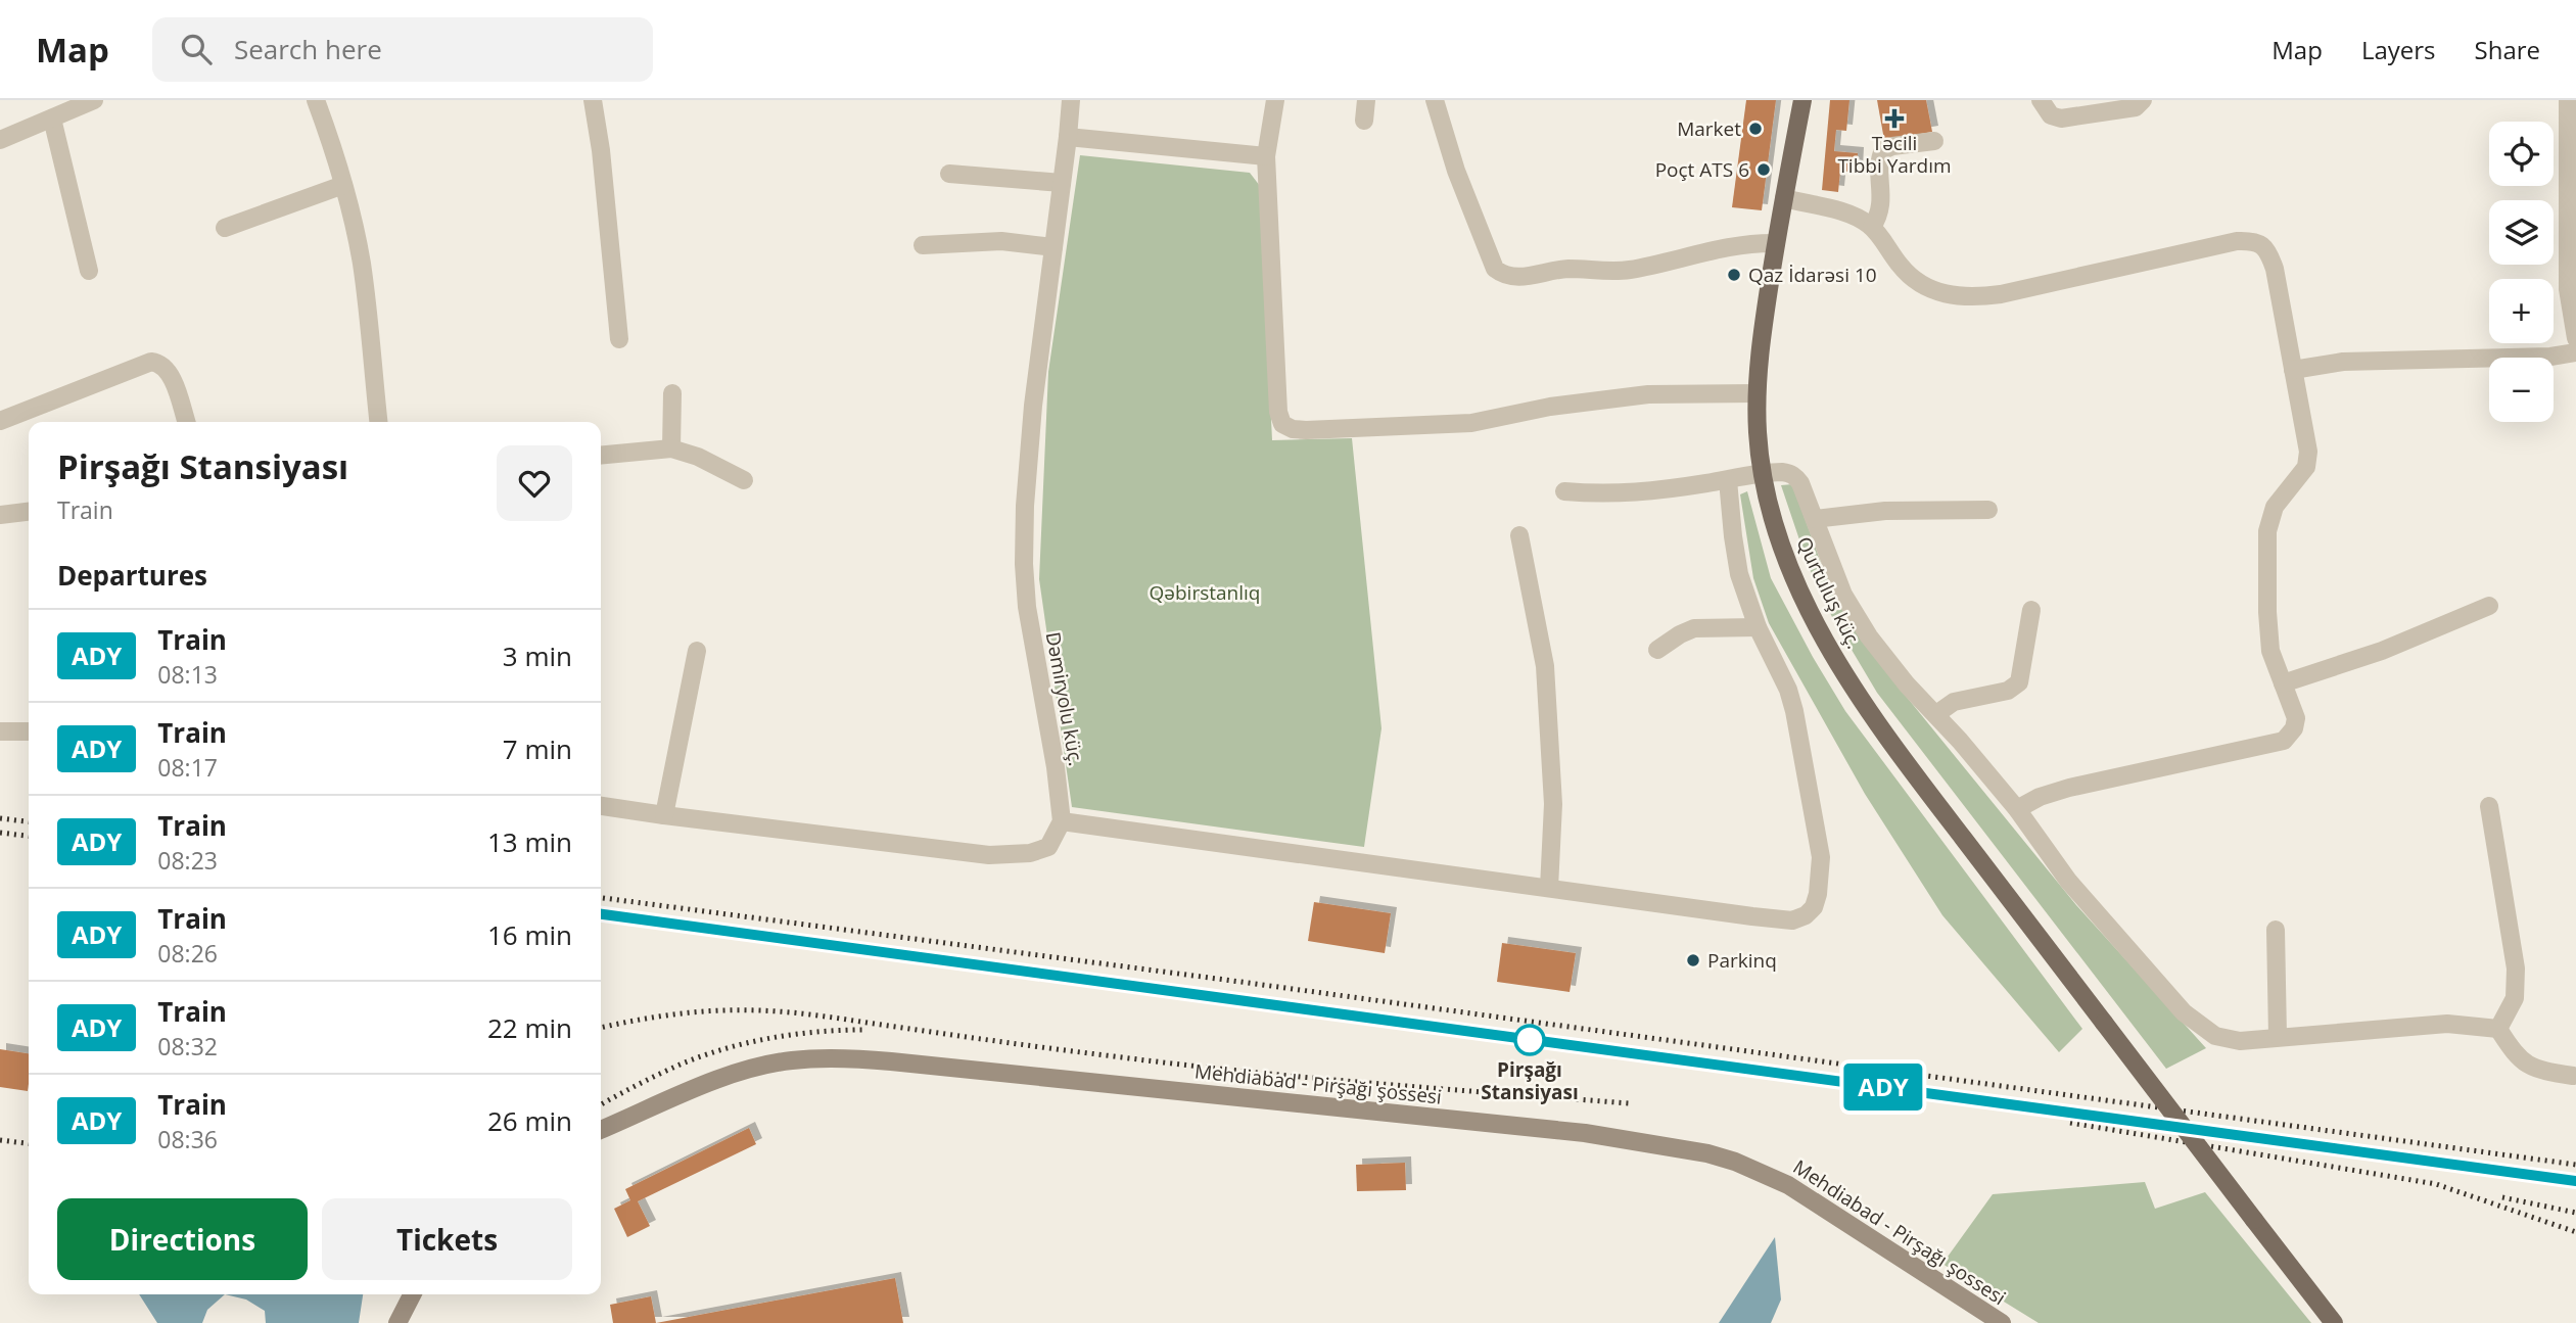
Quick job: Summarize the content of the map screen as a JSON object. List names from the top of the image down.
{
  "streets": {
    "main road": ["Qurtuluş küç.", "Mehdiabad - Pirşağı şossesi"],
    "street": ["Dəmiryolu küç."]
  },
  "parks": ["Qəbirstanlıq"],
  "places": {
    "health": ["Təcili Tibbi Yardım"],
    "other": [
      "Market",
      "Poçt ATS 6",
      "Qaz İdarəsi 10",
      "Parkinq",
      "Pirşağı Stansiyası"
    ]
  },
  "page": {
    "header": "Map",
    "search": "Search here",
    "nav": ["Map", "Layers", "Share"],
    "on_map": "ADY",
    "map_buttons": ["+", "−"],
    "heading": [
      ["Pirşağı Stansiyası", "Train"],
      "Departures"
    ],
    "list": [
      {
        "mark": "ADY",
        "name": "Train",
        "note": "08:13",
        "value": "3 min"
      },
      {
        "mark": "ADY",
        "name": "Train",
        "note": "08:17",
        "value": "7 min"
      },
      {
        "mark": "ADY",
        "name": "Train",
        "note": "08:23",
        "value": "13 min"
      },
      {
        "mark": "ADY",
        "name": "Train",
        "note": "08:26",
        "value": "16 min"
      },
      {
        "mark": "ADY",
        "name": "Train",
        "note": "08:32",
        "value": "22 min"
      },
      {
        "mark": "ADY",
        "name": "Train",
        "note": "08:36",
        "value": "26 min"
      }
    ],
    "buttons": ["Directions", "Tickets"]
  }
}
